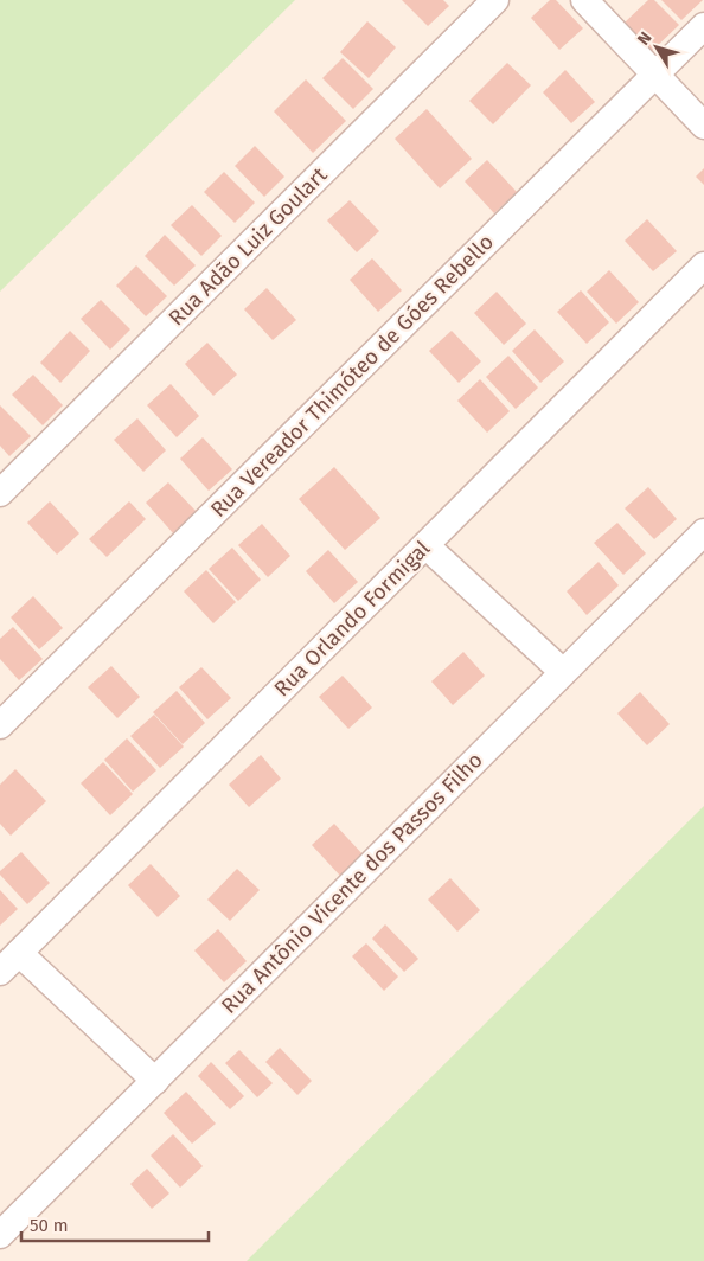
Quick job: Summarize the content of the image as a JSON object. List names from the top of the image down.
{
  "streets": {
    "street": [
      "Rua Adão Luiz Goulart",
      "Rua Vereador Thimóteo de Góes Rebello",
      "Rua Orlando Formigal",
      "Rua Antônio Vicente dos Passos Filho"
    ]
  },
  "scale_bar": "50 m",
  "north": "top left"
}
